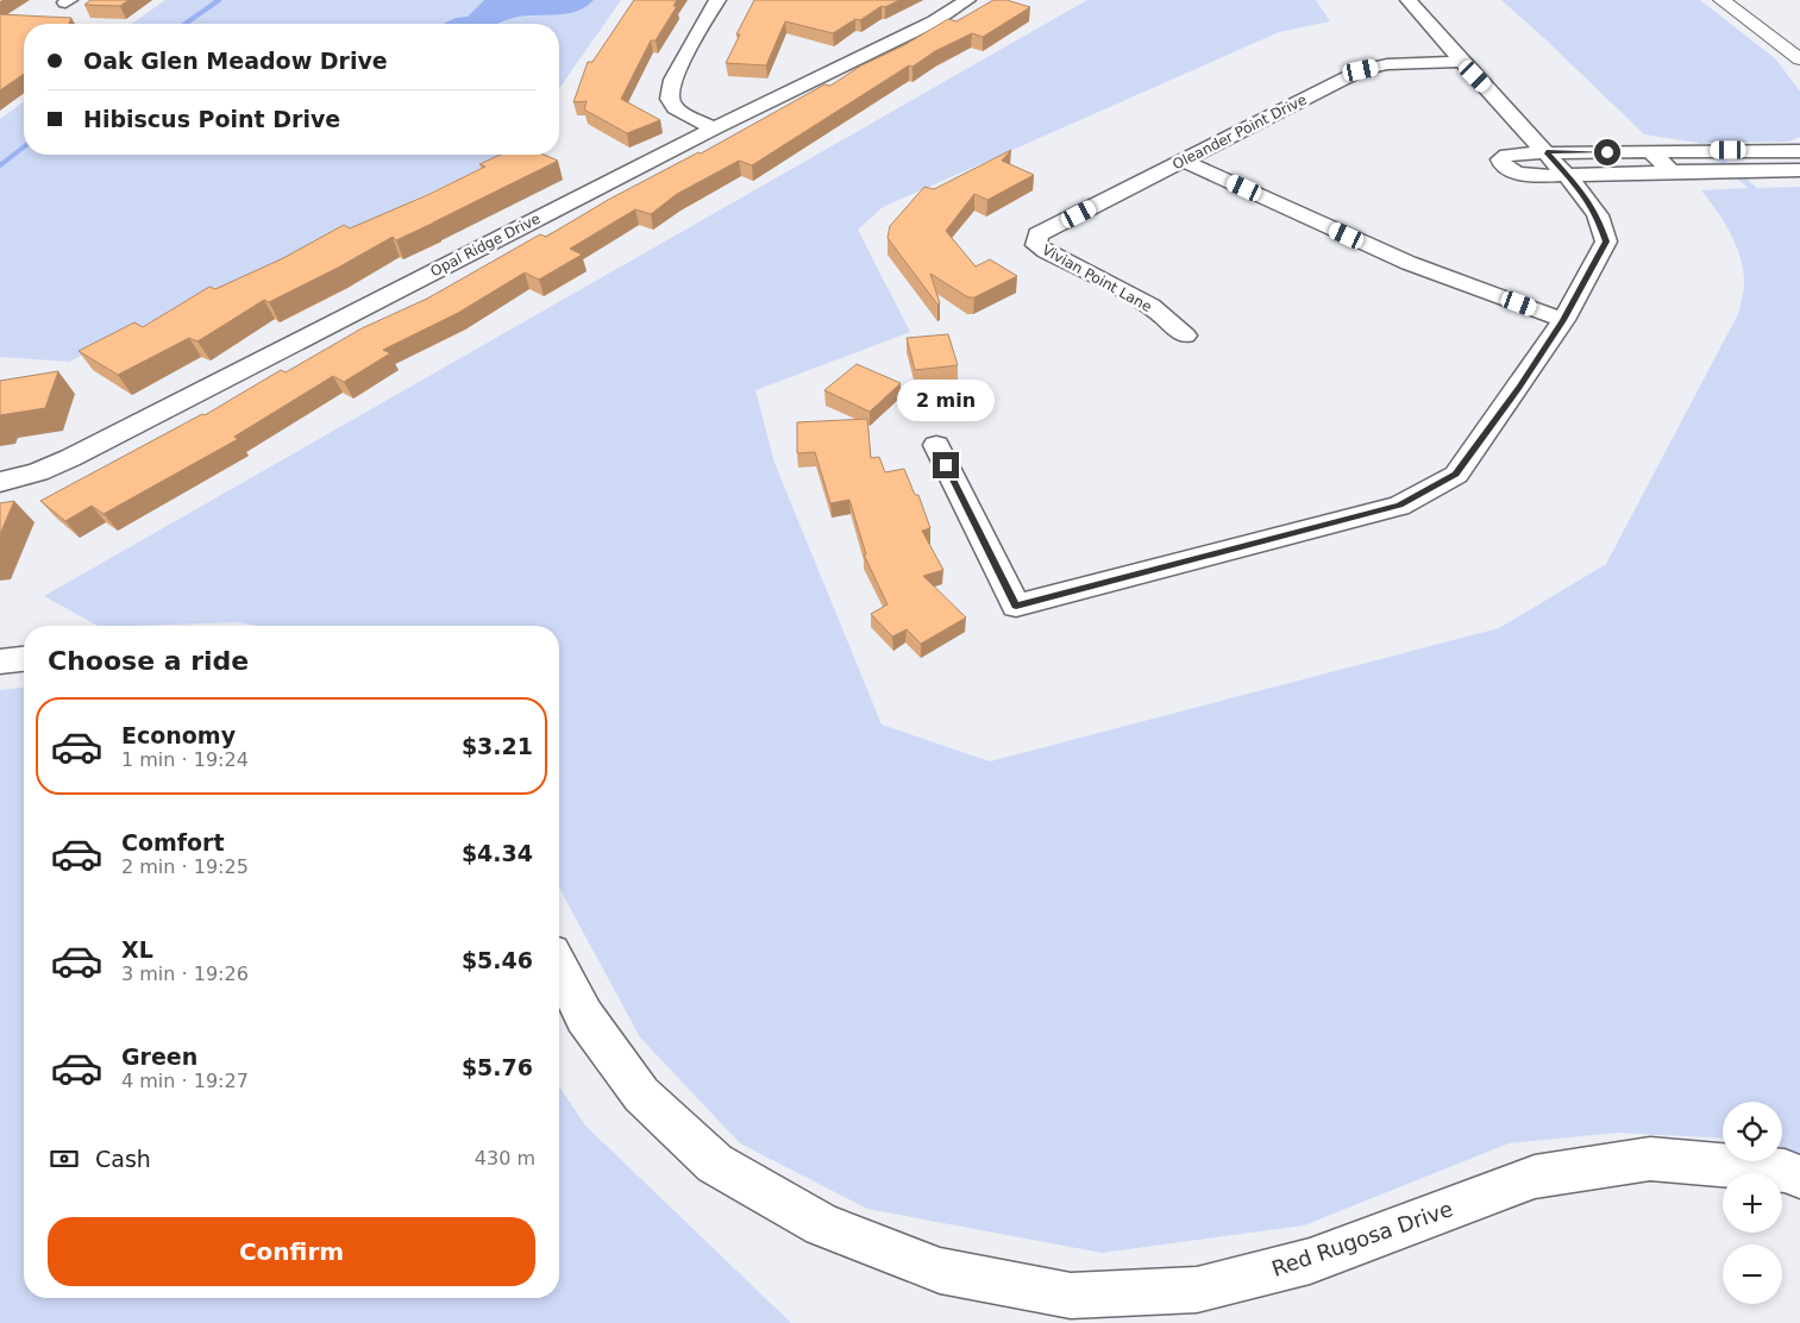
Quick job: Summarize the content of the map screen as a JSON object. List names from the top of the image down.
{
  "streets": {
    "street": [
      "Oleander Point Drive",
      "Opal Ridge Drive",
      "Vivian Point Lane",
      "Red Rugosa Drive"
    ]
  },
  "crossings": [
    ["Oleander Point Drive", "Vivian Point Lane"]
  ],
  "page": {
    "banner": ["Oak Glen Meadow Drive", "Hibiscus Point Drive"],
    "bubble": "2 min",
    "heading": "Choose a ride",
    "list": [
      {
        "name": "Economy",
        "note": "1 min · 19:24",
        "value": "$3.21"
      },
      {
        "name": "Comfort",
        "note": "2 min · 19:25",
        "value": "$4.34"
      },
      {
        "name": "XL",
        "note": "3 min · 19:26",
        "value": "$5.46"
      },
      {
        "name": "Green",
        "note": "4 min · 19:27",
        "value": "$5.76"
      }
    ],
    "map_buttons": ["+", "−"],
    "pay": ["Cash", "430 m"],
    "buttons": "Confirm"
  }
}
